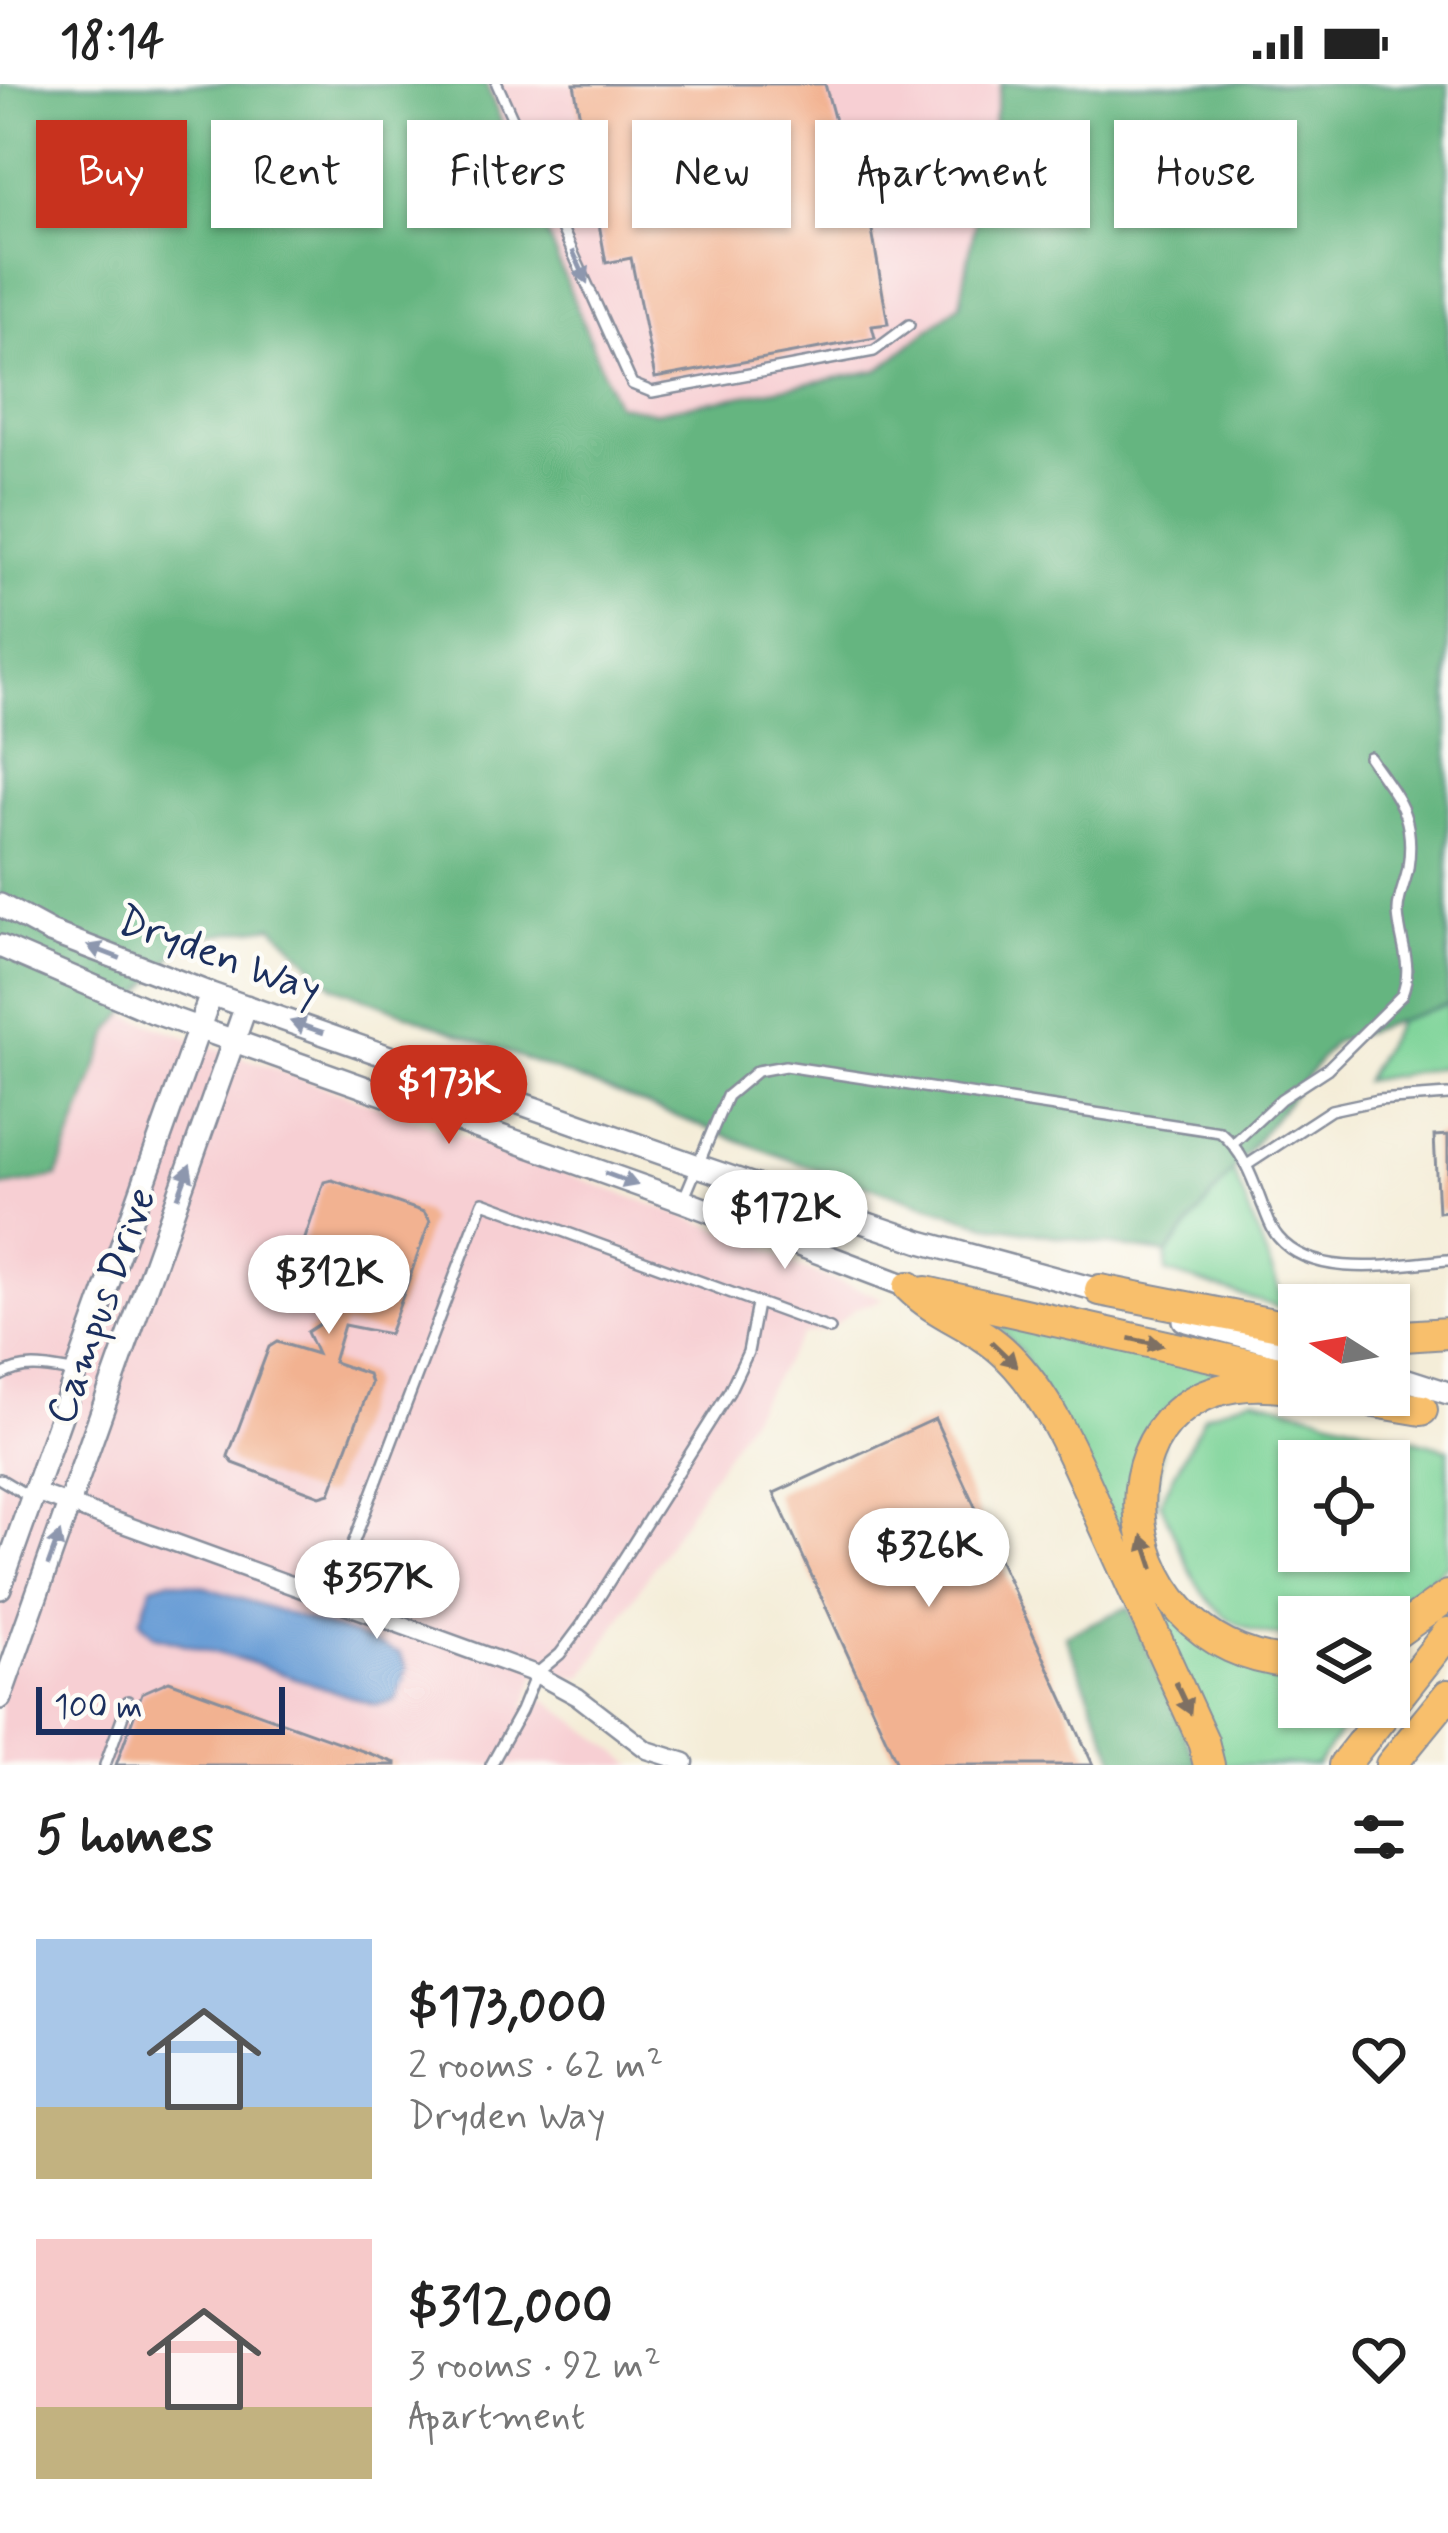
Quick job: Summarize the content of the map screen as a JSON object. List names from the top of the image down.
{
  "streets": {
    "street": ["Dryden Way", "Campus Drive"]
  },
  "crossings": [
    ["Dryden Way", "Campus Drive"]
  ],
  "scale_bar": "100 m",
  "north": "left",
  "page": {
    "status": "18:14",
    "chip": [
      "Buy",
      "Rent",
      "Filters",
      "New",
      "Apartment",
      "House"
    ],
    "price": [
      "$173K",
      "$172K",
      "$312K",
      "$326K",
      "$357K"
    ],
    "scale": "100 m",
    "heading": "5 homes",
    "list": [
      {
        "name": "$173,000",
        "note": "2 rooms · 62 m² · Dryden Way"
      },
      {
        "name": "$312,000",
        "note": "3 rooms · 92 m² · Apartment"
      }
    ]
  }
}
